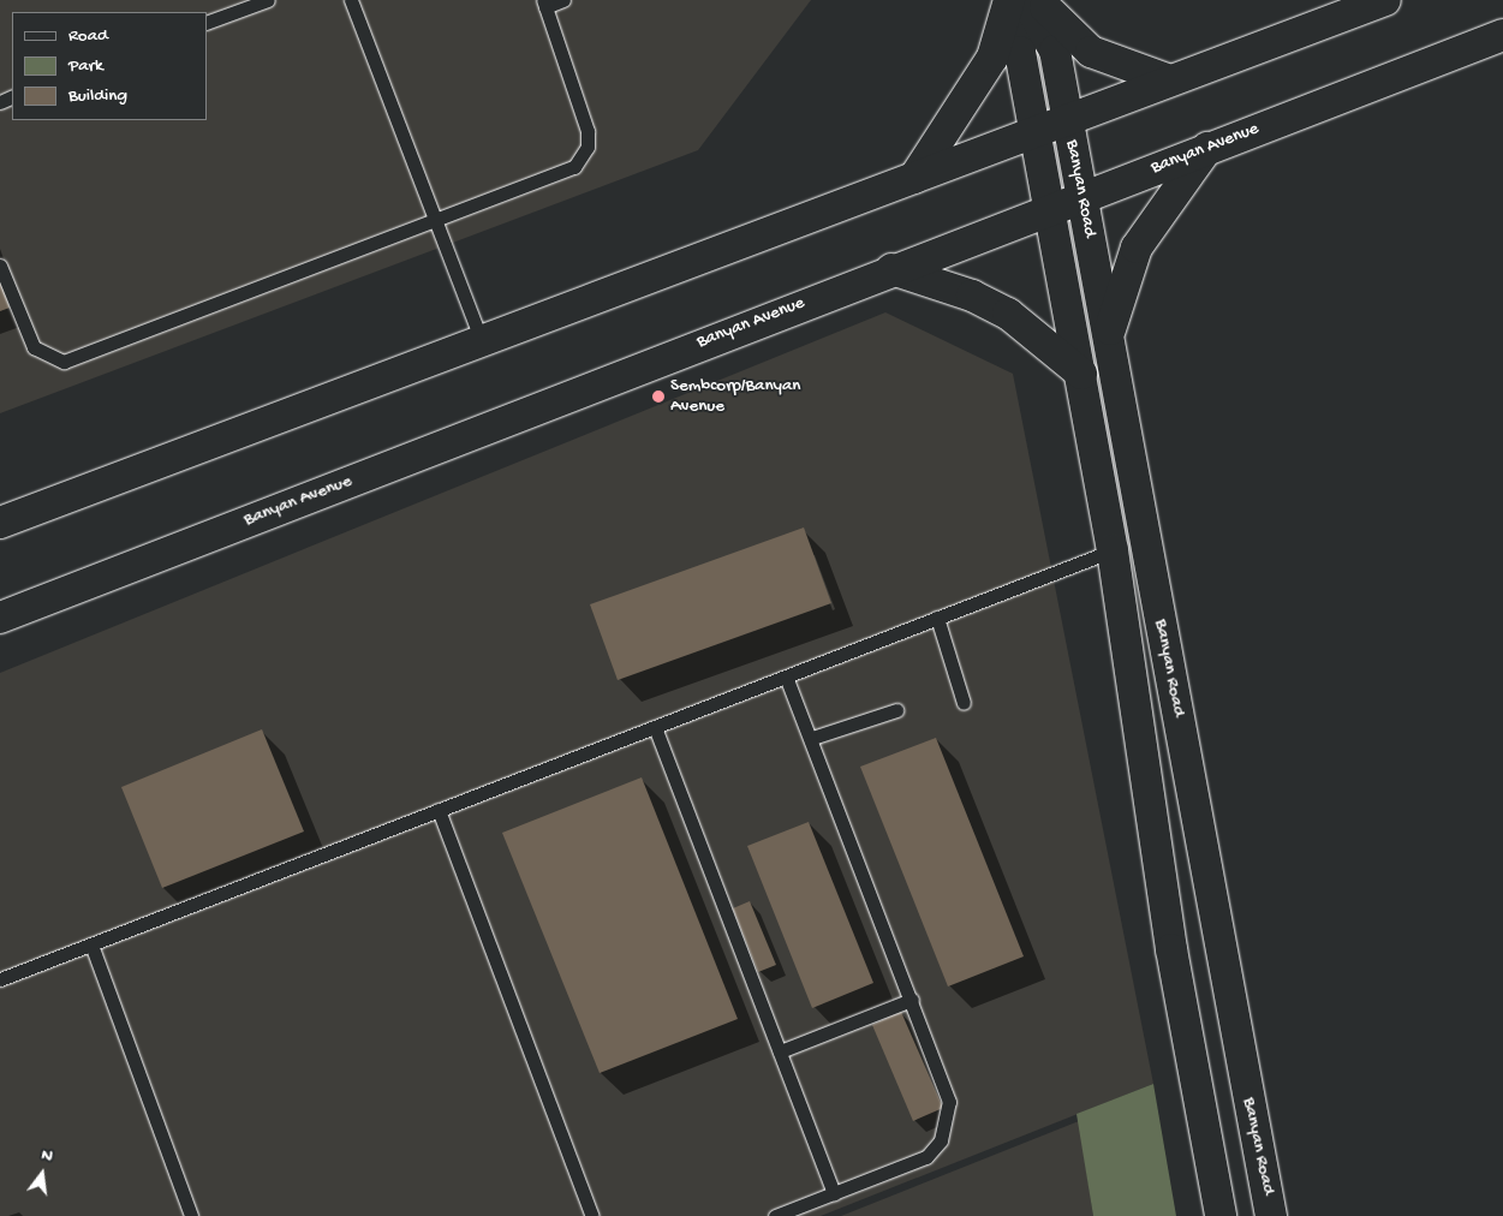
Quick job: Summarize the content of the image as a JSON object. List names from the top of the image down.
{
  "streets": {
    "street": ["Banyan Avenue", "Banyan Road"]
  },
  "crossings": [
    ["Banyan Avenue", "Banyan Road"]
  ],
  "places": ["Sembcorp/Banyan Avenue"],
  "legend": ["Road", "Park", "Building"],
  "north": "top"
}
